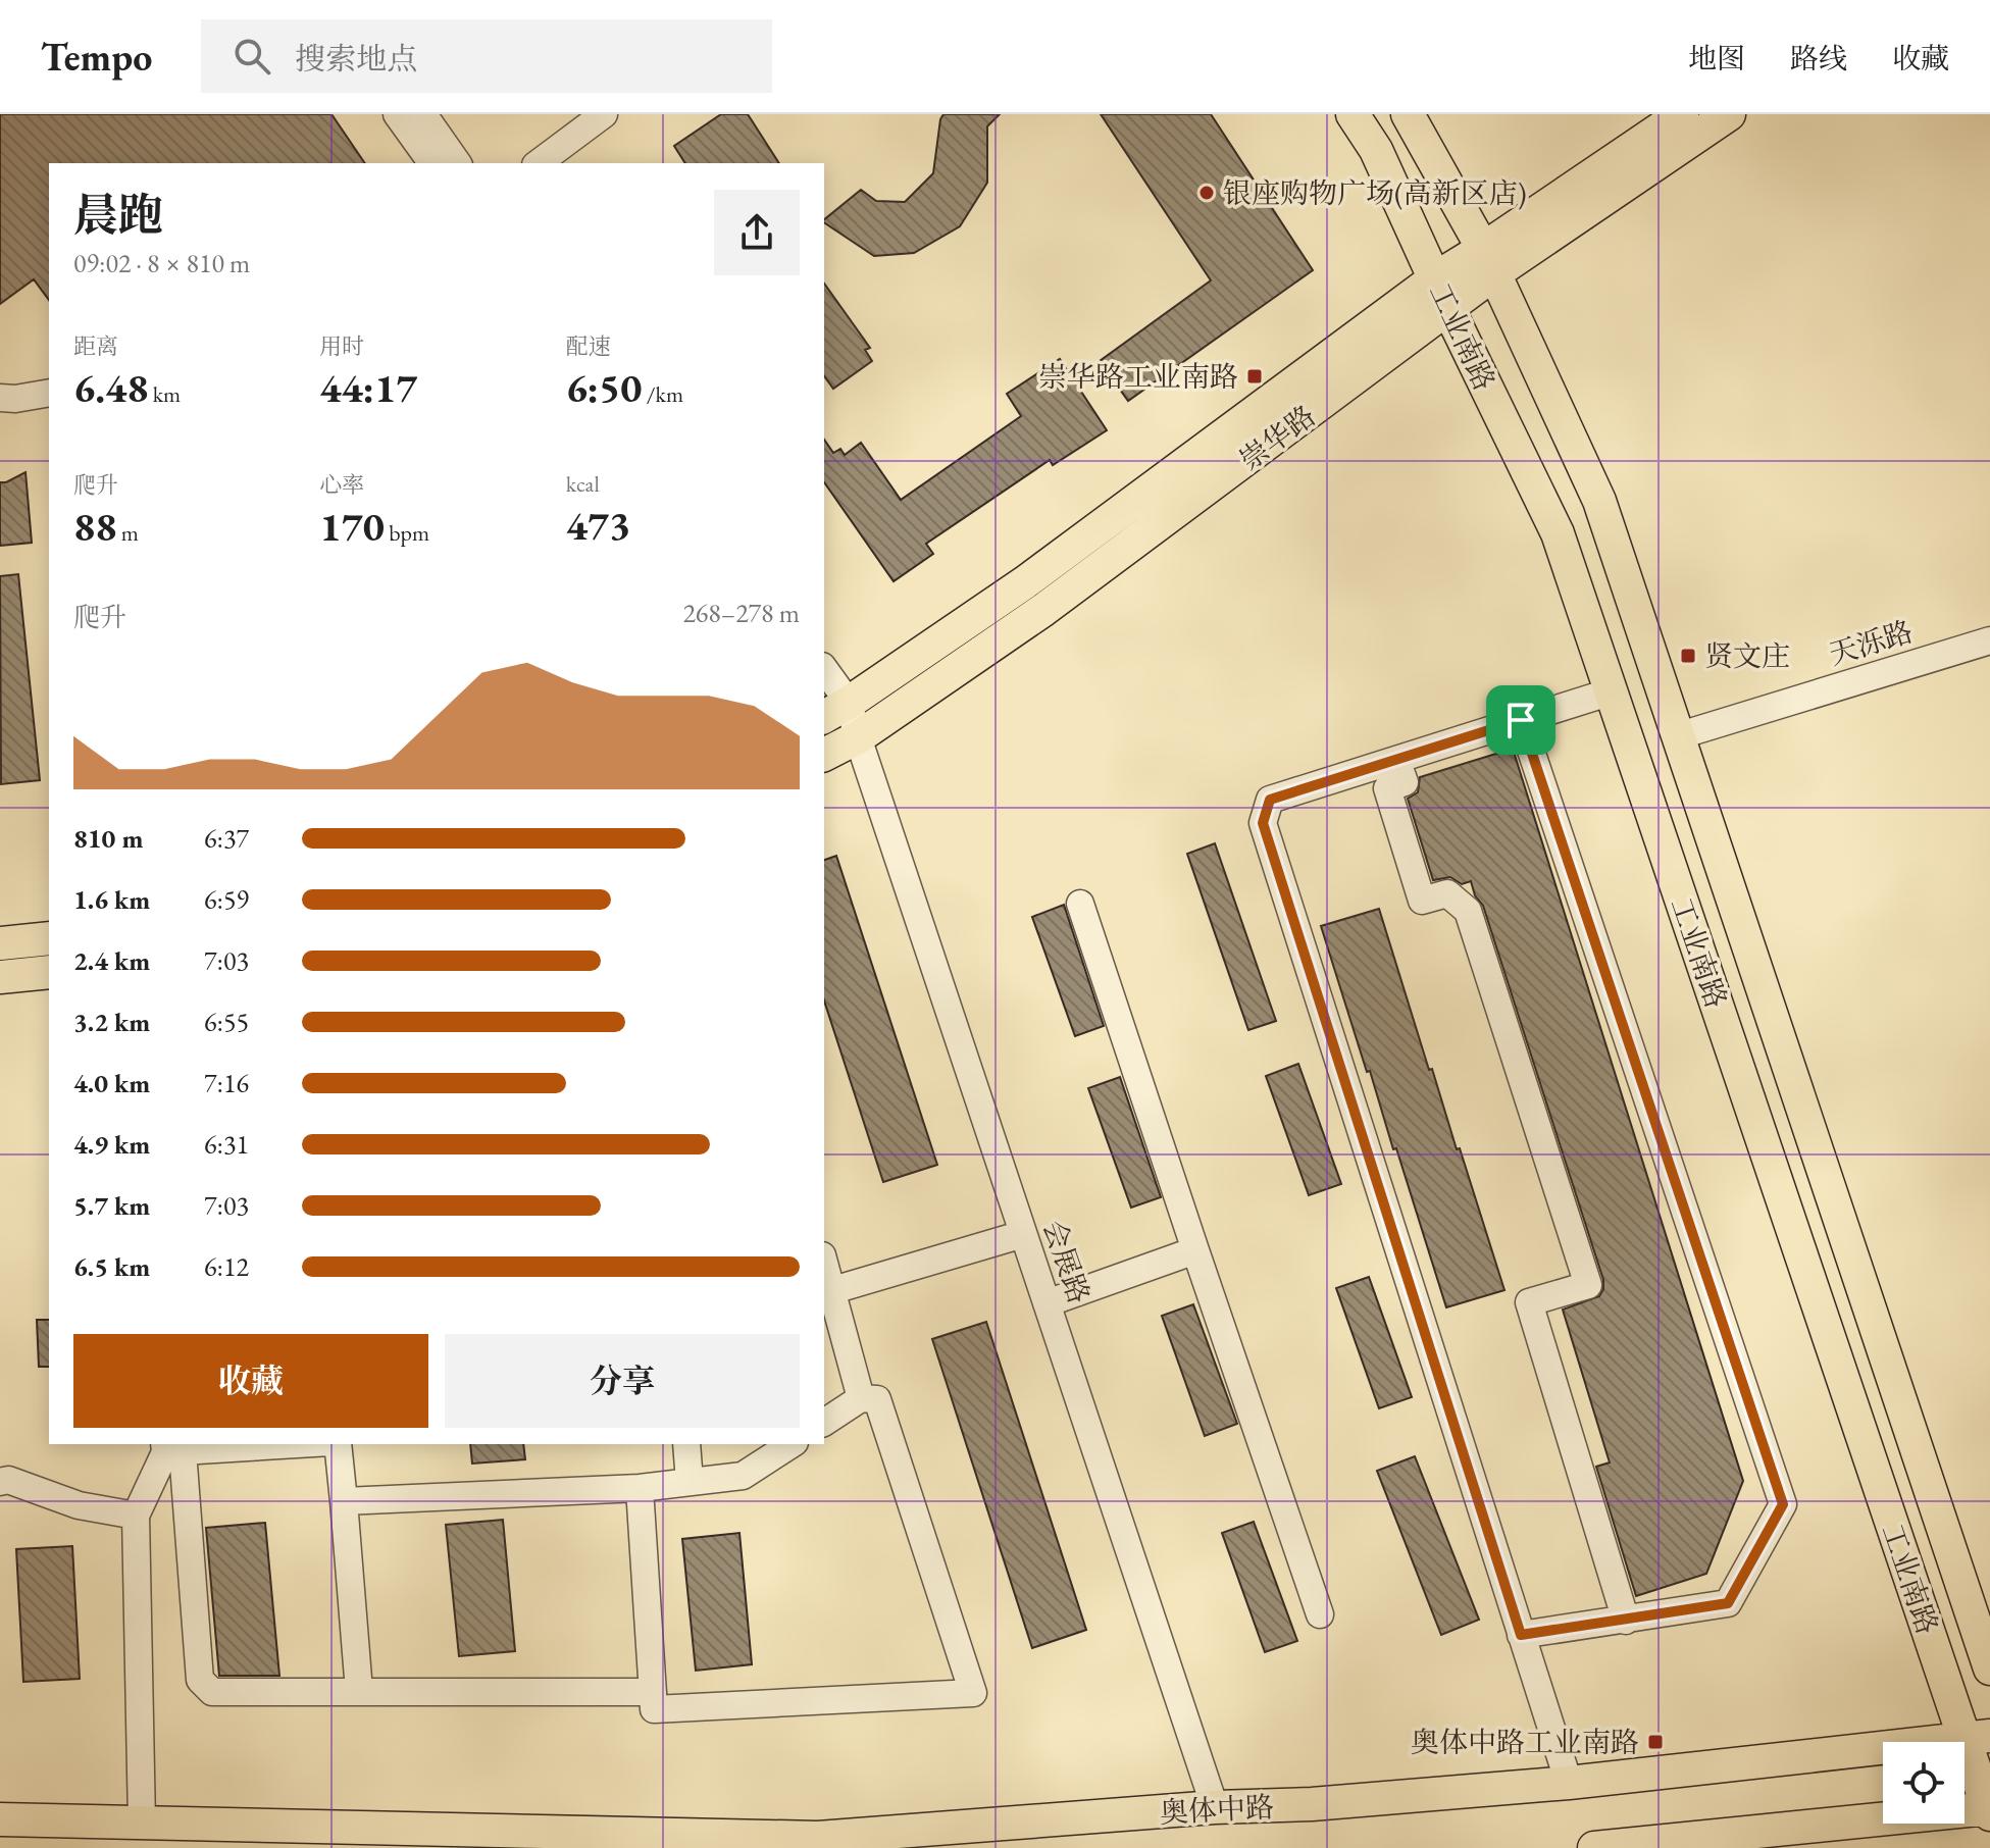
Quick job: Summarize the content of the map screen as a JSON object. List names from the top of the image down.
{
  "streets": {
    "main road": ["工业南路", "崇华路", "奥体中路"],
    "street": ["天泺路", "会展路"]
  },
  "crossings": [
    ["工业南路", "崇华路"],
    ["工业南路", "天泺路"],
    ["工业南路", "奥体中路"],
    ["崇华路", "会展路"],
    ["会展路", "奥体中路"]
  ],
  "places": {
    "other": ["银座购物广场(高新区店)"],
    "transit": ["崇华路工业南路", "贤文庄", "奥体中路工业南路"]
  },
  "page": {
    "header": "Tempo",
    "search": "搜索地点",
    "nav": ["地图", "路线", "收藏"],
    "heading": ["晨跑", "09:02 · 8 × 810 m"],
    "stats": [
      ["距离", "6.48 km"],
      ["用时", "44:17"],
      ["配速", "6:50 /km"],
      ["爬升", "88 m"],
      ["心率", "170 bpm"],
      ["kcal", "473"]
    ],
    "chart": ["爬升", "268–278 m"],
    "list": [
      {
        "name": "810 m",
        "note": "6:37"
      },
      {
        "name": "1.6 km",
        "note": "6:59"
      },
      {
        "name": "2.4 km",
        "note": "7:03"
      },
      {
        "name": "3.2 km",
        "note": "6:55"
      },
      {
        "name": "4.0 km",
        "note": "7:16"
      },
      {
        "name": "4.9 km",
        "note": "6:31"
      },
      {
        "name": "5.7 km",
        "note": "7:03"
      },
      {
        "name": "6.5 km",
        "note": "6:12"
      }
    ],
    "buttons": ["收藏", "分享"]
  }
}
